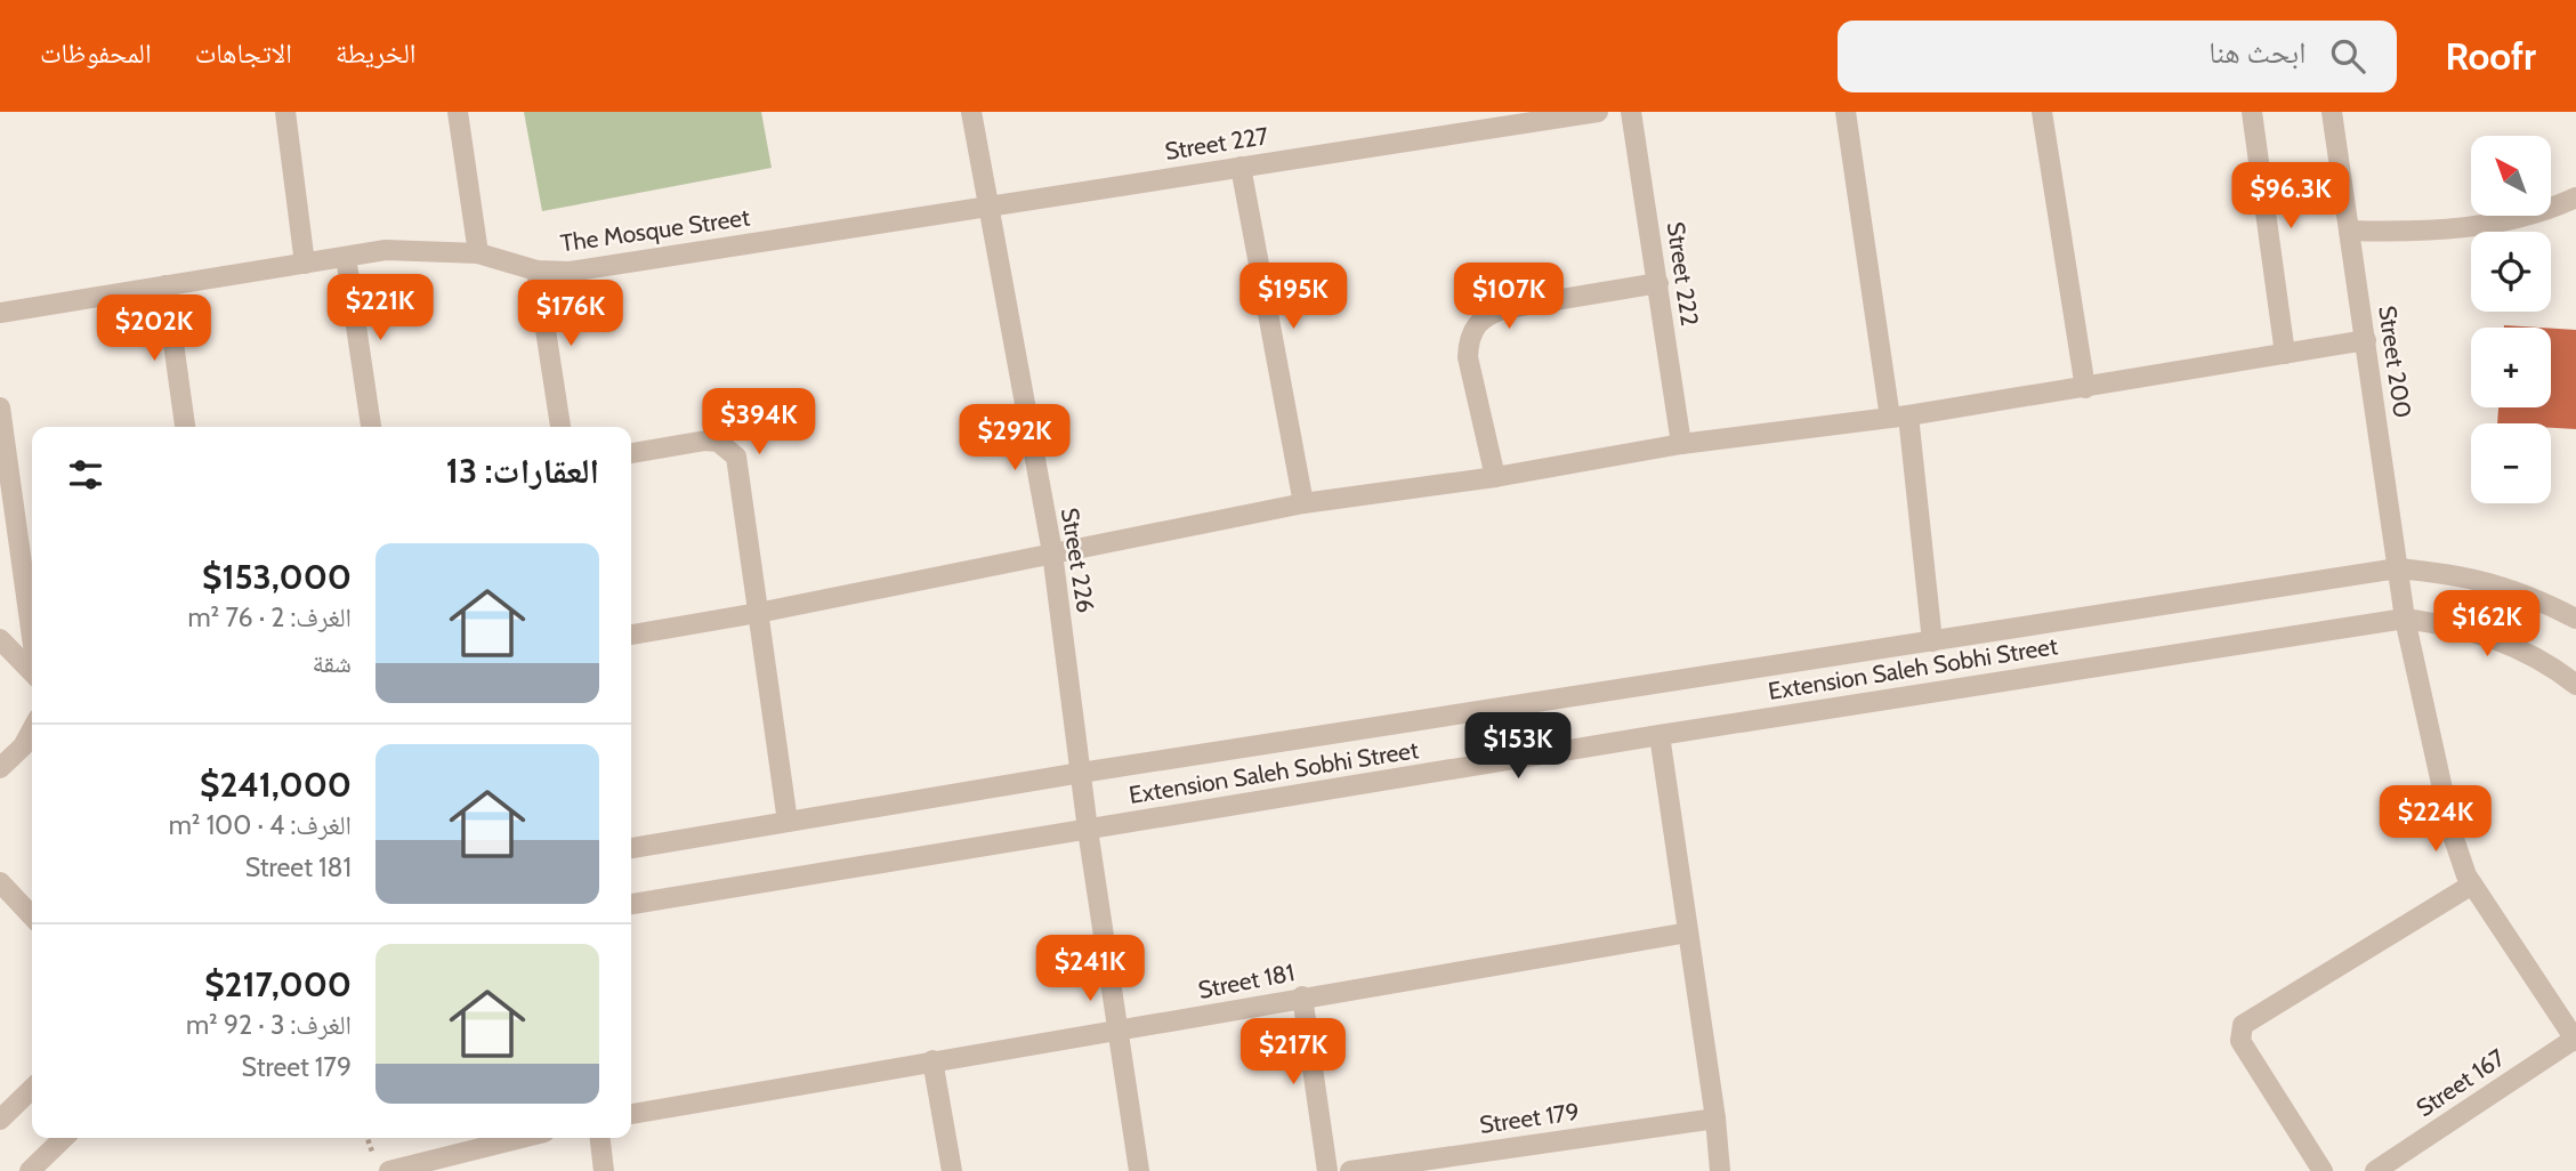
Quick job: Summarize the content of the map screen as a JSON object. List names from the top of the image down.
{
  "streets": {
    "street": [
      "Street 227",
      "The Mosque Street",
      "Street 222",
      "Street 200",
      "Street 226",
      "Extension Saleh Sobhi Street",
      "Street 181",
      "Street 167",
      "Street 179"
    ]
  },
  "crossings": [
    ["Street 227", "The Mosque Street"],
    ["Street 227", "Street 226"],
    ["The Mosque Street", "Street 226"],
    ["Street 200", "Extension Saleh Sobhi Street"],
    ["Street 200", "Street 167"],
    ["Street 226", "Extension Saleh Sobhi Street"],
    ["Street 226", "Street 181"]
  ],
  "north": "top left",
  "page": {
    "header": "Roofr",
    "search": "ابحث هنا",
    "nav": ["الخريطة", "الاتجاهات", "المحفوظات"],
    "map_buttons": ["+", "−"],
    "price": [
      "$96.3K",
      "$195K",
      "$107K",
      "$221K",
      "$176K",
      "$202K",
      "$394K",
      "$292K",
      "$162K",
      "$153K",
      "$224K",
      "$241K",
      "$217K"
    ],
    "heading": "العقارات: 13",
    "list": [
      {
        "name": "$153,000",
        "note": "الغرف: 2 · 76 m² · شقة"
      },
      {
        "name": "$241,000",
        "note": "الغرف: 4 · 100 m² · Street 181"
      },
      {
        "name": "$217,000",
        "note": "الغرف: 3 · 92 m² · Street 179"
      }
    ]
  }
}
